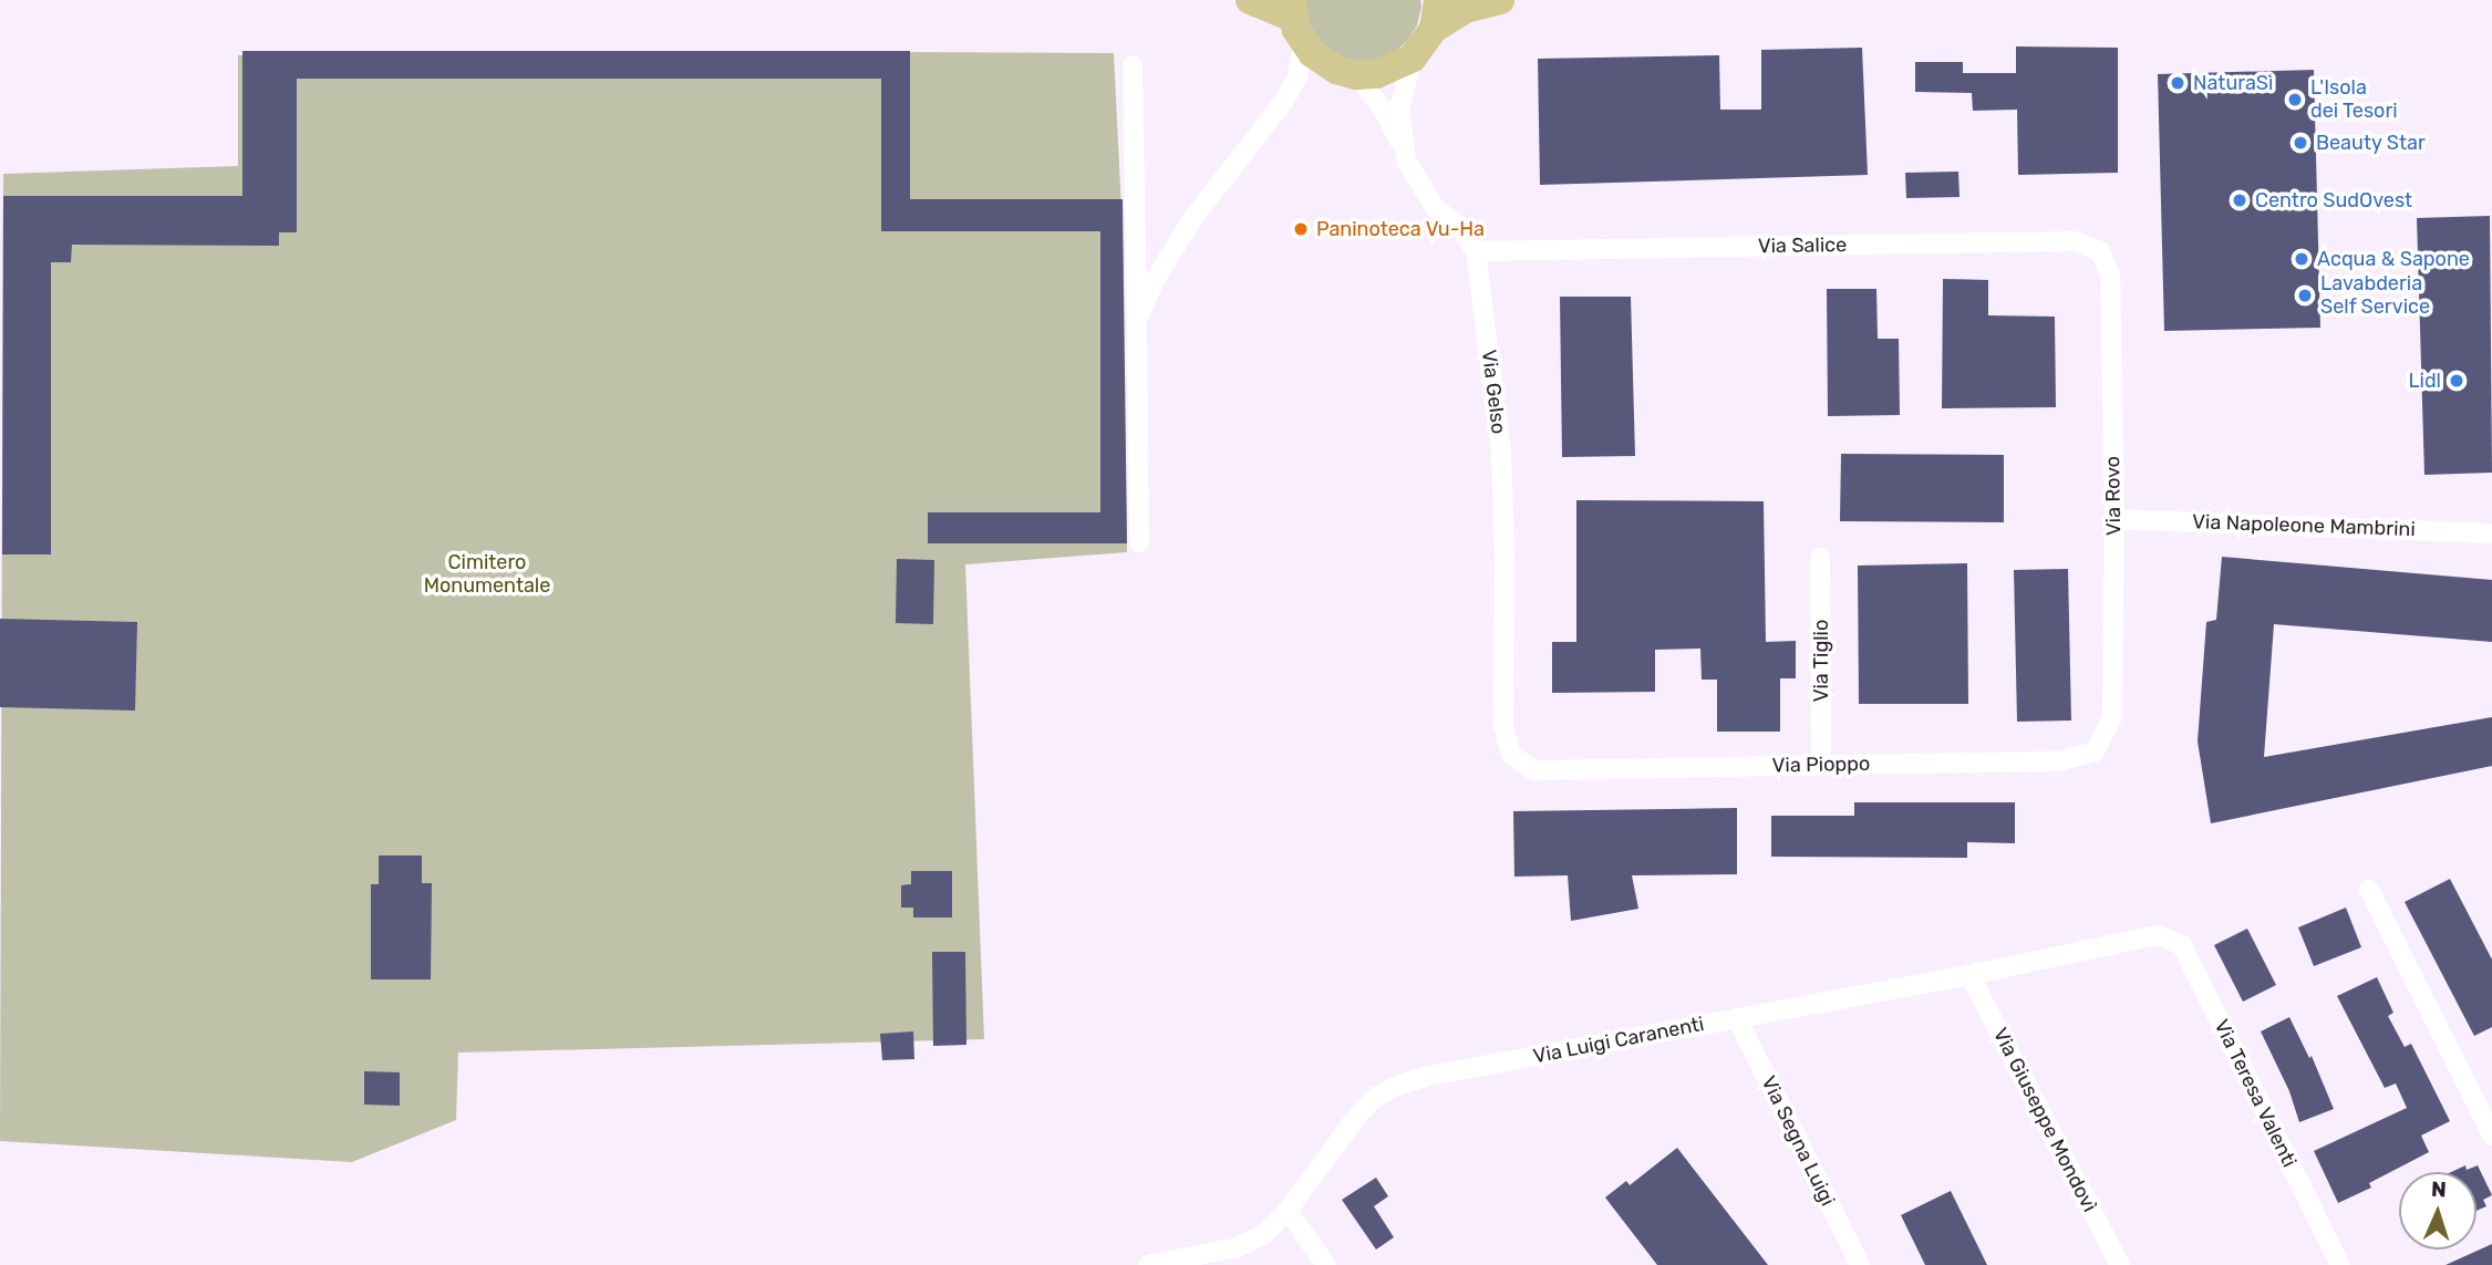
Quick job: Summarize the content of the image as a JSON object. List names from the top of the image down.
{
  "streets": {
    "street": [
      "Via Salice",
      "Via Gelso",
      "Via Rovo",
      "Via Napoleone Mambrini",
      "Via Tiglio",
      "Via Pioppo",
      "Via Luigi Caranenti",
      "Via Teresa Valenti",
      "Via Giuseppe Mondovì",
      "Via Segna Luigi"
    ]
  },
  "crossings": [
    ["Via Salice", "Via Gelso"],
    ["Via Salice", "Via Rovo"],
    ["Via Gelso", "Via Pioppo"],
    ["Via Rovo", "Via Napoleone Mambrini"],
    ["Via Rovo", "Via Pioppo"],
    ["Via Tiglio", "Via Pioppo"],
    ["Via Luigi Caranenti", "Via Teresa Valenti"],
    ["Via Luigi Caranenti", "Via Giuseppe Mondovì"],
    ["Via Luigi Caranenti", "Via Segna Luigi"]
  ],
  "parks": ["Cimitero Monumentale"],
  "places": [
    "NaturaSì",
    "L'Isola dei Tesori",
    "Beauty Star",
    "Centro SudOvest",
    "Paninoteca Vu-Ha",
    "Acqua & Sapone",
    "Lavabderia Self Service",
    "Lidl"
  ],
  "north": "top"
}
